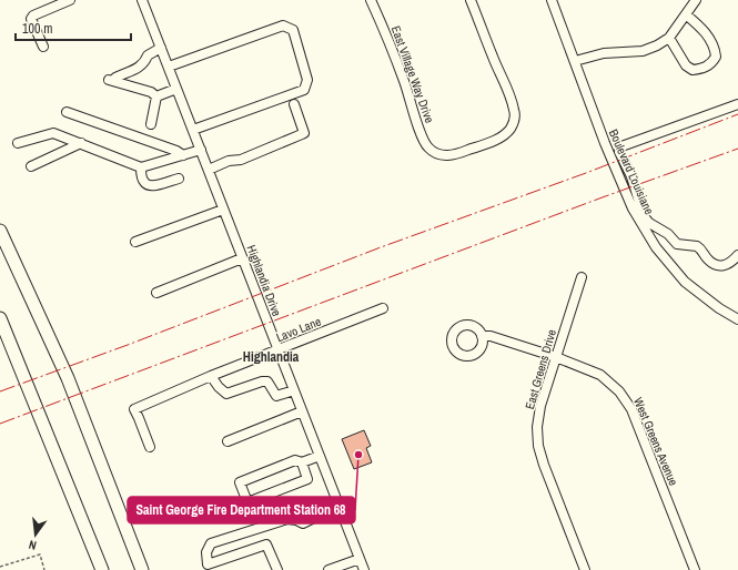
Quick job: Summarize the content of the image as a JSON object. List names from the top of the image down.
{
  "streets": {
    "street": [
      "East Village Way Drive",
      "Boulevard Louisiane",
      "Highlandia Drive",
      "Lavo Lane",
      "East Greens Drive",
      "West Greens Avenue"
    ]
  },
  "crossings": [
    ["Highlandia Drive", "Lavo Lane"],
    ["East Greens Drive", "West Greens Avenue"]
  ],
  "districts": ["Highlandia"],
  "places": ["Saint George Fire Department Station 68"],
  "scale_bar": "100 m",
  "north": "bottom"
}
